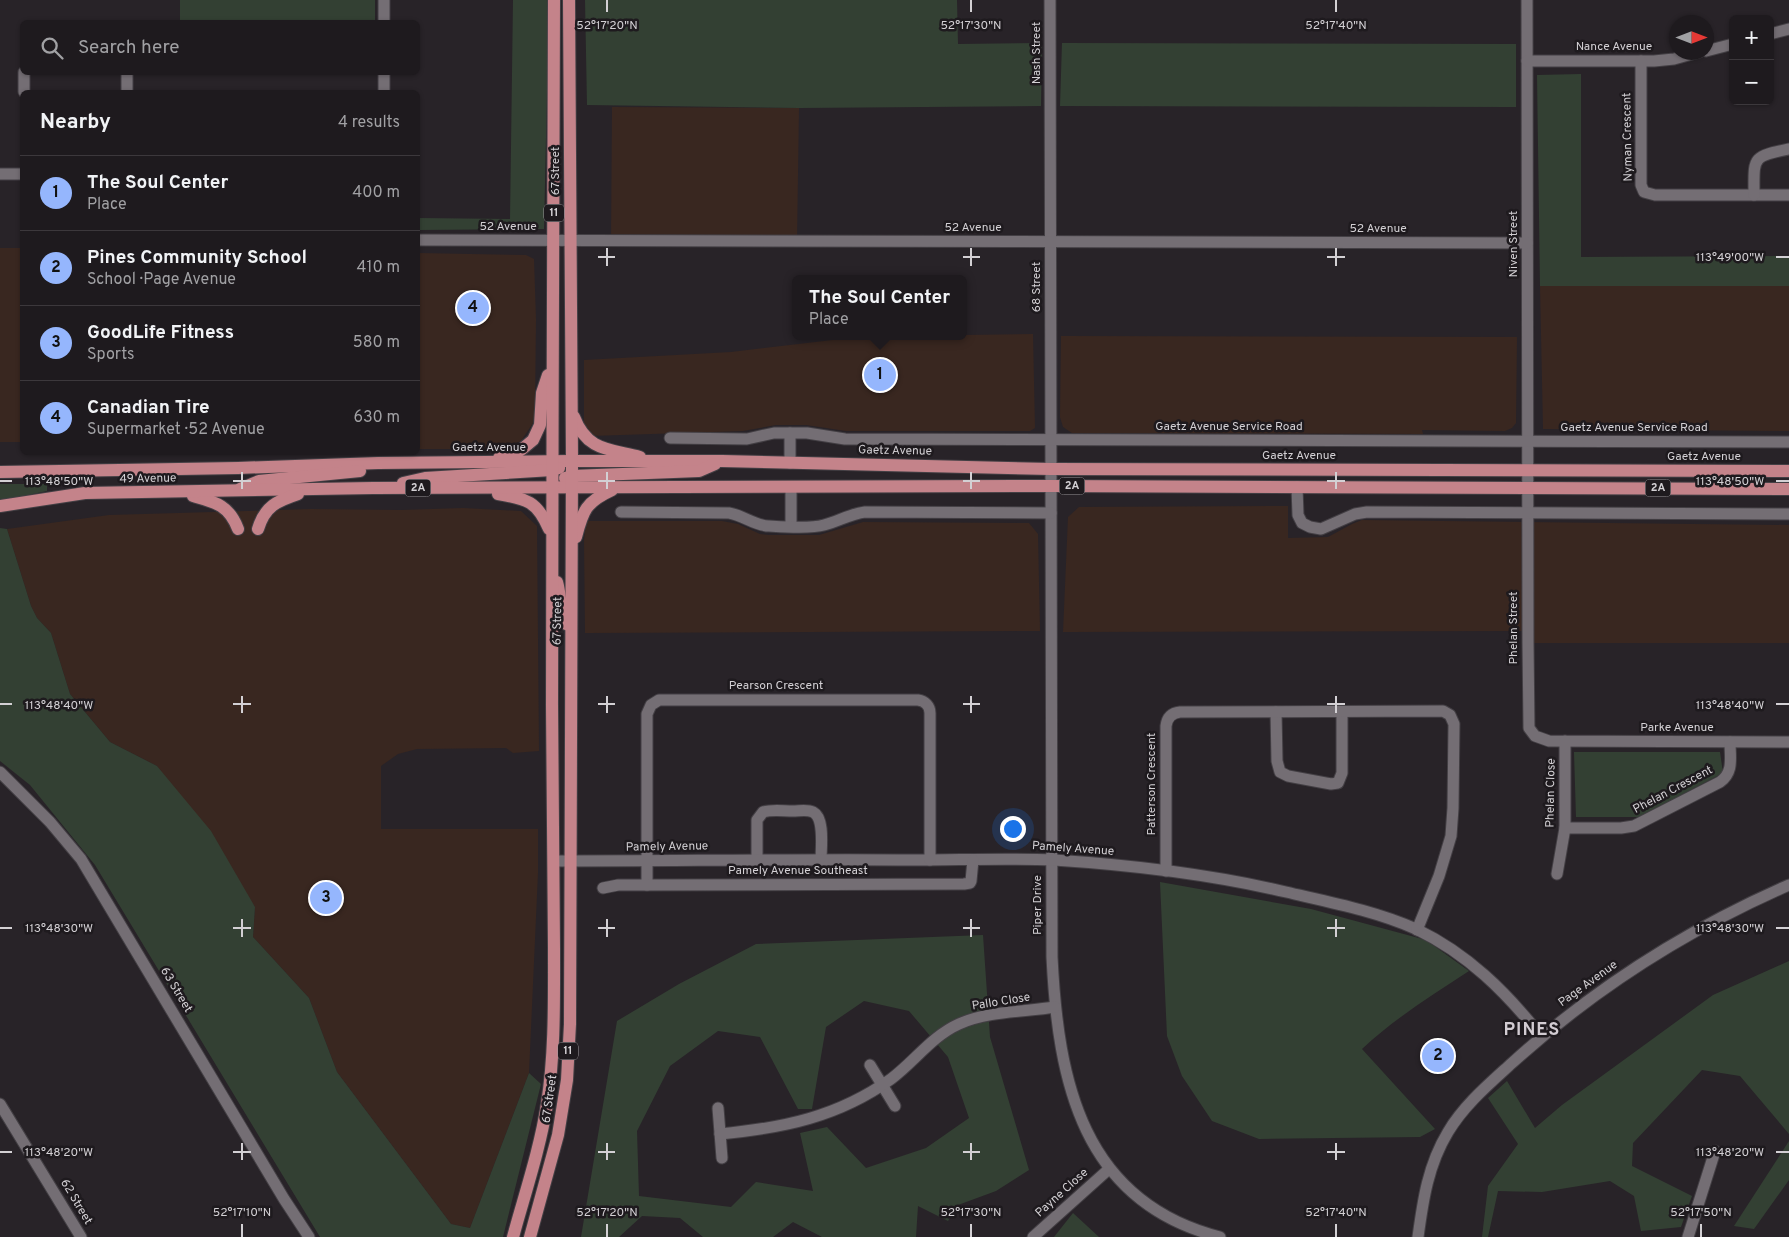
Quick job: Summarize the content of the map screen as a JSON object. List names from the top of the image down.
{
  "streets": {
    "main road": [
      "67 Street",
      "11",
      "Gaetz Avenue",
      "49 Avenue",
      "2A"
    ],
    "street": [
      "Nance Avenue",
      "Nash Street",
      "Nyman Crescent",
      "52 Avenue",
      "Niven Street",
      "68 Street",
      "Gaetz Avenue Service Road",
      "Phelan Street",
      "Pearson Crescent",
      "Parke Avenue",
      "Patterson Crescent",
      "Phelan Crescent",
      "Phelan Close",
      "Pamely Avenue",
      "Pamely Avenue Southeast",
      "Piper Drive",
      "Page Avenue",
      "63 Street",
      "Pallo Close",
      "Payne Close",
      "62 Street"
    ]
  },
  "crossings": [
    ["Nance Avenue", "Nyman Crescent"],
    ["Nance Avenue", "Niven Street"],
    ["Nash Street", "68 Street"],
    ["67 Street", "52 Avenue"],
    ["67 Street", "Gaetz Avenue"],
    ["67 Street", "2A"],
    ["67 Street", "Pamely Avenue"],
    ["52 Avenue", "Niven Street"],
    ["52 Avenue", "68 Street"],
    ["Niven Street", "Gaetz Avenue Service Road"],
    ["Niven Street", "Gaetz Avenue"],
    ["Niven Street", "2A"],
    ["Niven Street", "Phelan Street"],
    ["68 Street", "Gaetz Avenue Service Road"],
    ["68 Street", "Gaetz Avenue"],
    ["68 Street", "Piper Drive"],
    ["Gaetz Avenue", "Piper Drive"],
    ["49 Avenue", "2A"],
    ["2A", "Phelan Street"],
    ["2A", "Piper Drive"],
    ["Phelan Street", "Parke Avenue"],
    ["Phelan Street", "Phelan Close"],
    ["Pearson Crescent", "Pamely Avenue"],
    ["Pearson Crescent", "Pamely Avenue Southeast"],
    ["Parke Avenue", "Phelan Crescent"],
    ["Parke Avenue", "Phelan Close"],
    ["Patterson Crescent", "Pamely Avenue"],
    ["Phelan Crescent", "Phelan Close"],
    ["Pamely Avenue", "Pamely Avenue Southeast"],
    ["Pamely Avenue", "Piper Drive"],
    ["Pamely Avenue", "Page Avenue"],
    ["Piper Drive", "Pallo Close"],
    ["Piper Drive", "Payne Close"]
  ],
  "districts": ["PINES"],
  "north": "right",
  "page": {
    "map_buttons": ["+", "−"],
    "search": "Search here",
    "heading": ["Nearby", "4 results"],
    "list": [
      {
        "mark": "1",
        "name": "The Soul Center",
        "note": "Place",
        "value": "400 m"
      },
      {
        "mark": "2",
        "name": "Pines Community School",
        "note": "School · Page Avenue",
        "value": "410 m"
      },
      {
        "mark": "3",
        "name": "GoodLife Fitness",
        "note": "Sports",
        "value": "580 m"
      },
      {
        "mark": "4",
        "name": "Canadian Tire",
        "note": "Supermarket · 52 Avenue",
        "value": "630 m"
      }
    ],
    "popup": ["The Soul Center", "Place"],
    "pins": [
      "4",
      "1",
      "3",
      "2"
    ]
  },
  "coordinates": [
    "52°17'20\"N",
    "52°17'30\"N",
    "52°17'40\"N",
    "113°49'00\"W",
    "113°48'50\"W",
    "113°48'40\"W",
    "113°48'30\"W",
    "113°48'20\"W",
    "52°17'10\"N",
    "52°17'50\"N"
  ]
}
